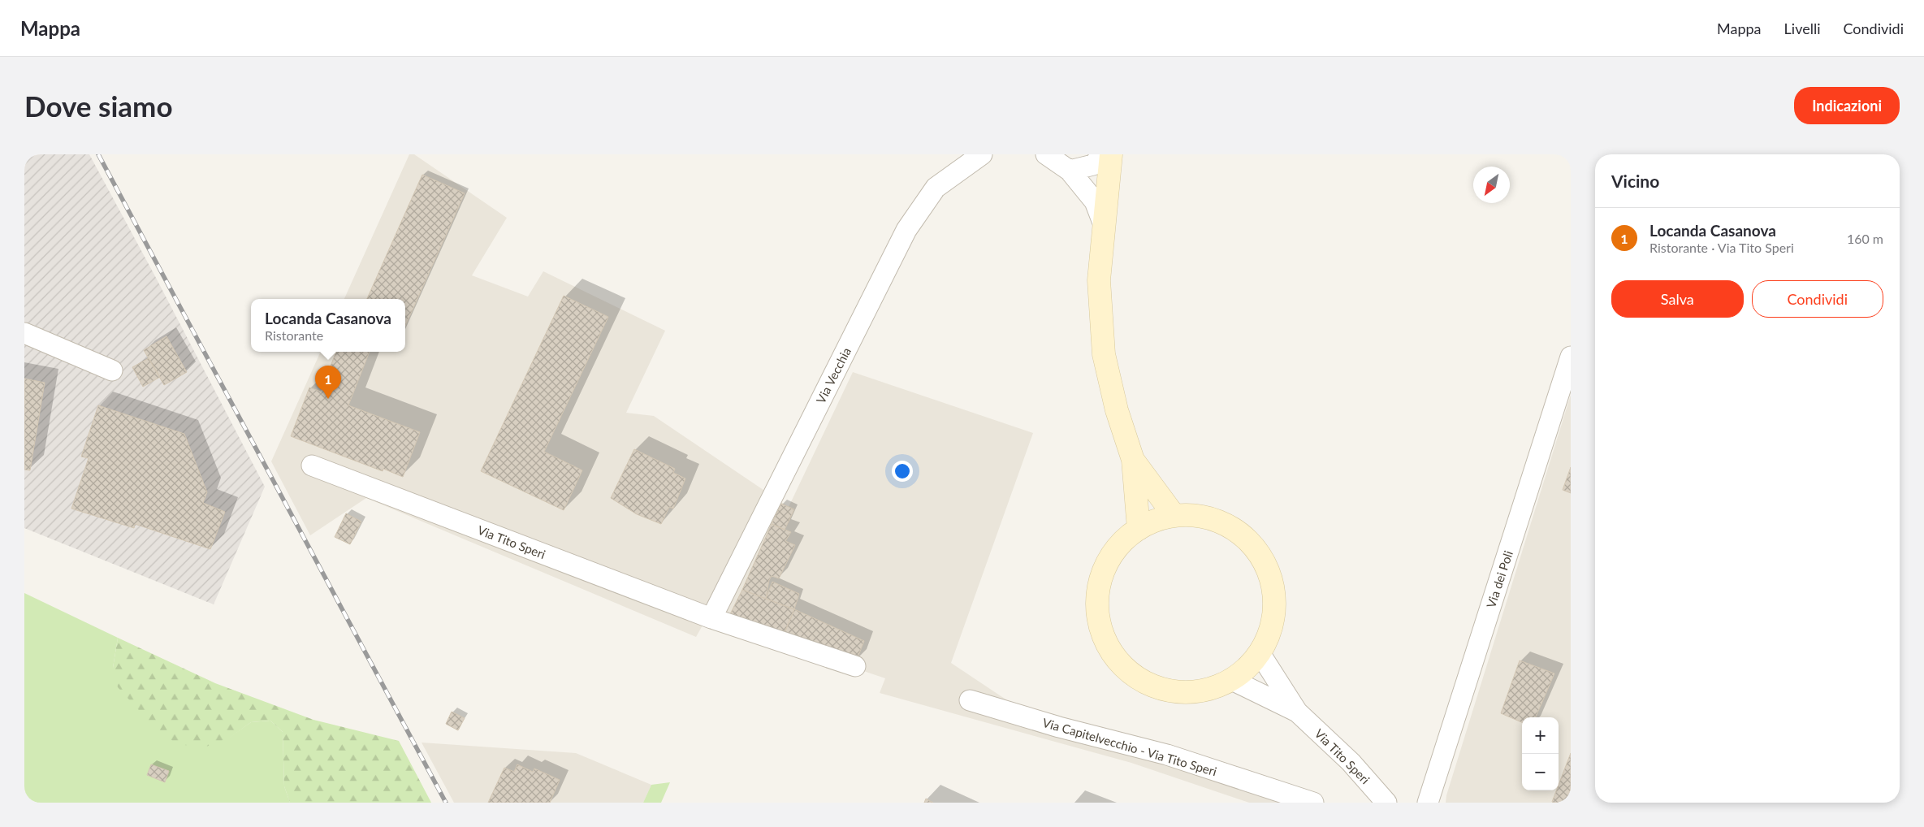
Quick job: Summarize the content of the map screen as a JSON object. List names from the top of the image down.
{
  "streets": {
    "street": [
      "Via Vecchia",
      "Via Tito Speri",
      "Via dei Poli",
      "Via Capitelvecchio - Via Tito Speri"
    ]
  },
  "crossings": [
    ["Via Vecchia", "Via Tito Speri"]
  ],
  "north": "bottom left",
  "page": {
    "header": "Mappa",
    "nav": ["Mappa", "Livelli", "Condividi"],
    "buttons": [
      "Indicazioni",
      ["Salva", "Condividi"]
    ],
    "title": "Dove siamo",
    "heading": "Vicino",
    "list": [
      {
        "mark": "1",
        "name": "Locanda Casanova",
        "note": "Ristorante · Via Tito Speri",
        "value": "160 m"
      }
    ],
    "popup": ["Locanda Casanova", "Ristorante"],
    "pins": "1",
    "map_buttons": ["+", "−"]
  }
}
